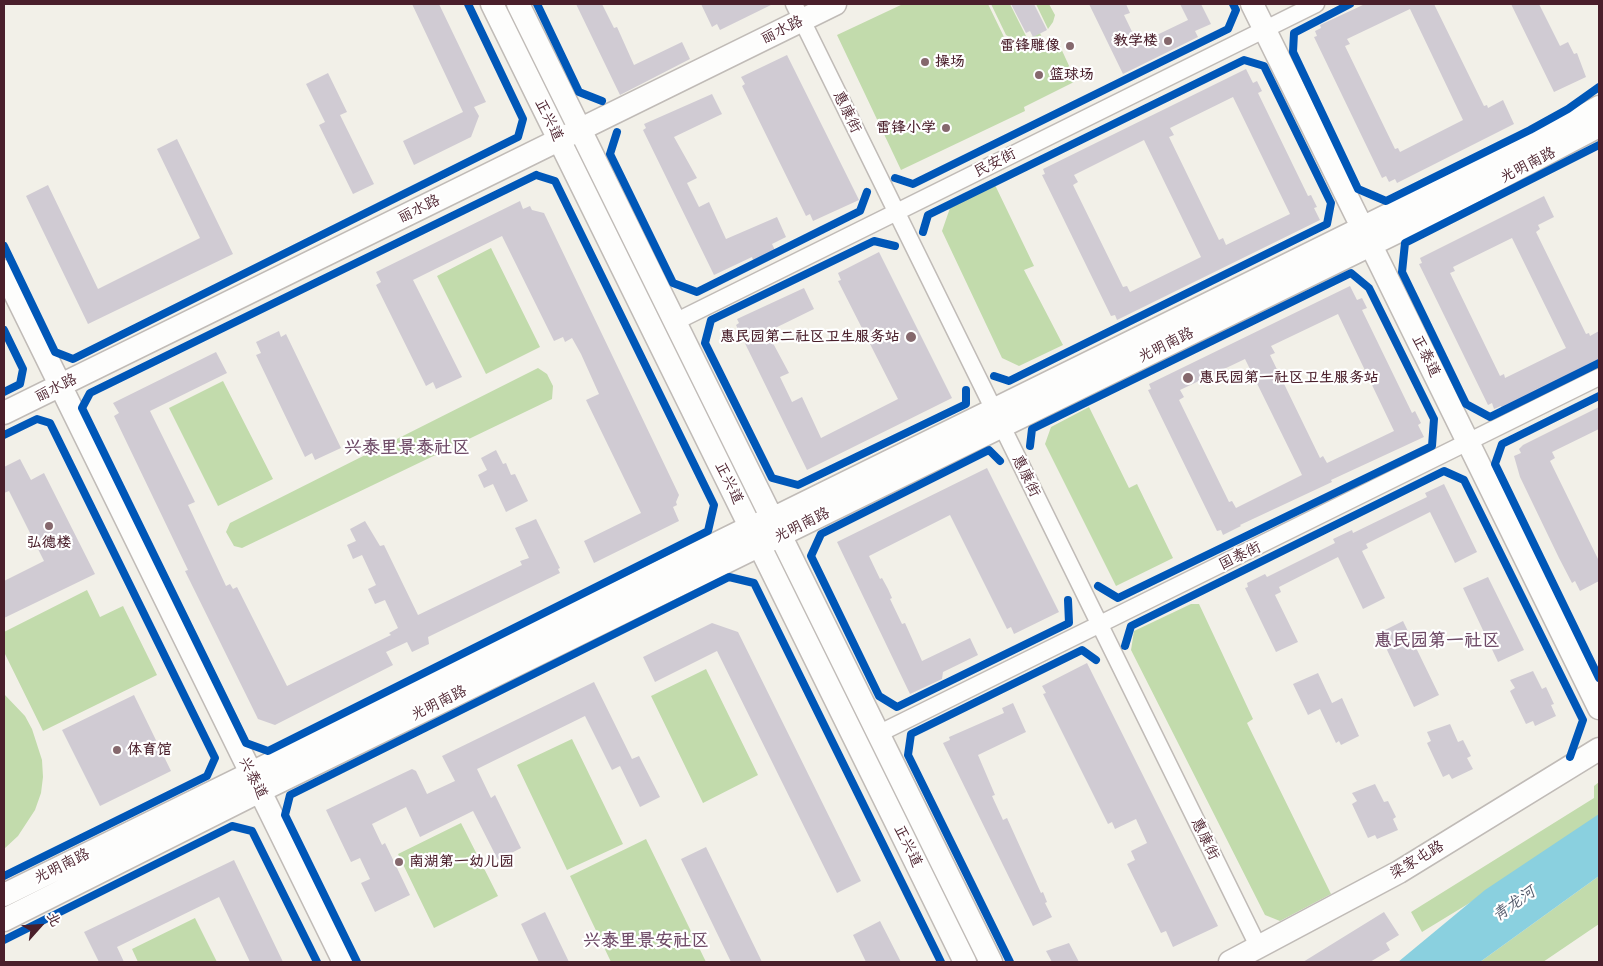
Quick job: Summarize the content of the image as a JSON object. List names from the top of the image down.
{
  "streets": {
    "main road": [
      "丽水路",
      "正兴道",
      "光明南路",
      "正泰道",
      "兴泰道",
      "梁家屯路"
    ],
    "street": ["惠康街", "民安街", "国泰街"]
  },
  "crossings": [
    ["丽水路", "惠康街"],
    ["丽水路", "正兴道"],
    ["丽水路", "兴泰道"],
    ["惠康街", "民安街"],
    ["惠康街", "光明南路"],
    ["惠康街", "国泰街"],
    ["惠康街", "梁家屯路"],
    ["正兴道", "民安街"],
    ["正兴道", "光明南路"],
    ["正兴道", "国泰街"],
    ["民安街", "正泰道"],
    ["光明南路", "正泰道"],
    ["光明南路", "兴泰道"],
    ["正泰道", "国泰街"]
  ],
  "districts": ["兴泰里景泰社区", "惠民园第一社区", "兴泰里景安社区"],
  "water": ["青龙河"],
  "places": [
    "教学楼",
    "雷锋雕像",
    "操场",
    "篮球场",
    "雷锋小学",
    "惠民园第二社区卫生服务站",
    "惠民园第一社区卫生服务站",
    "弘德楼",
    "体育馆",
    "南湖第一幼儿园"
  ],
  "north": "top right"
}
